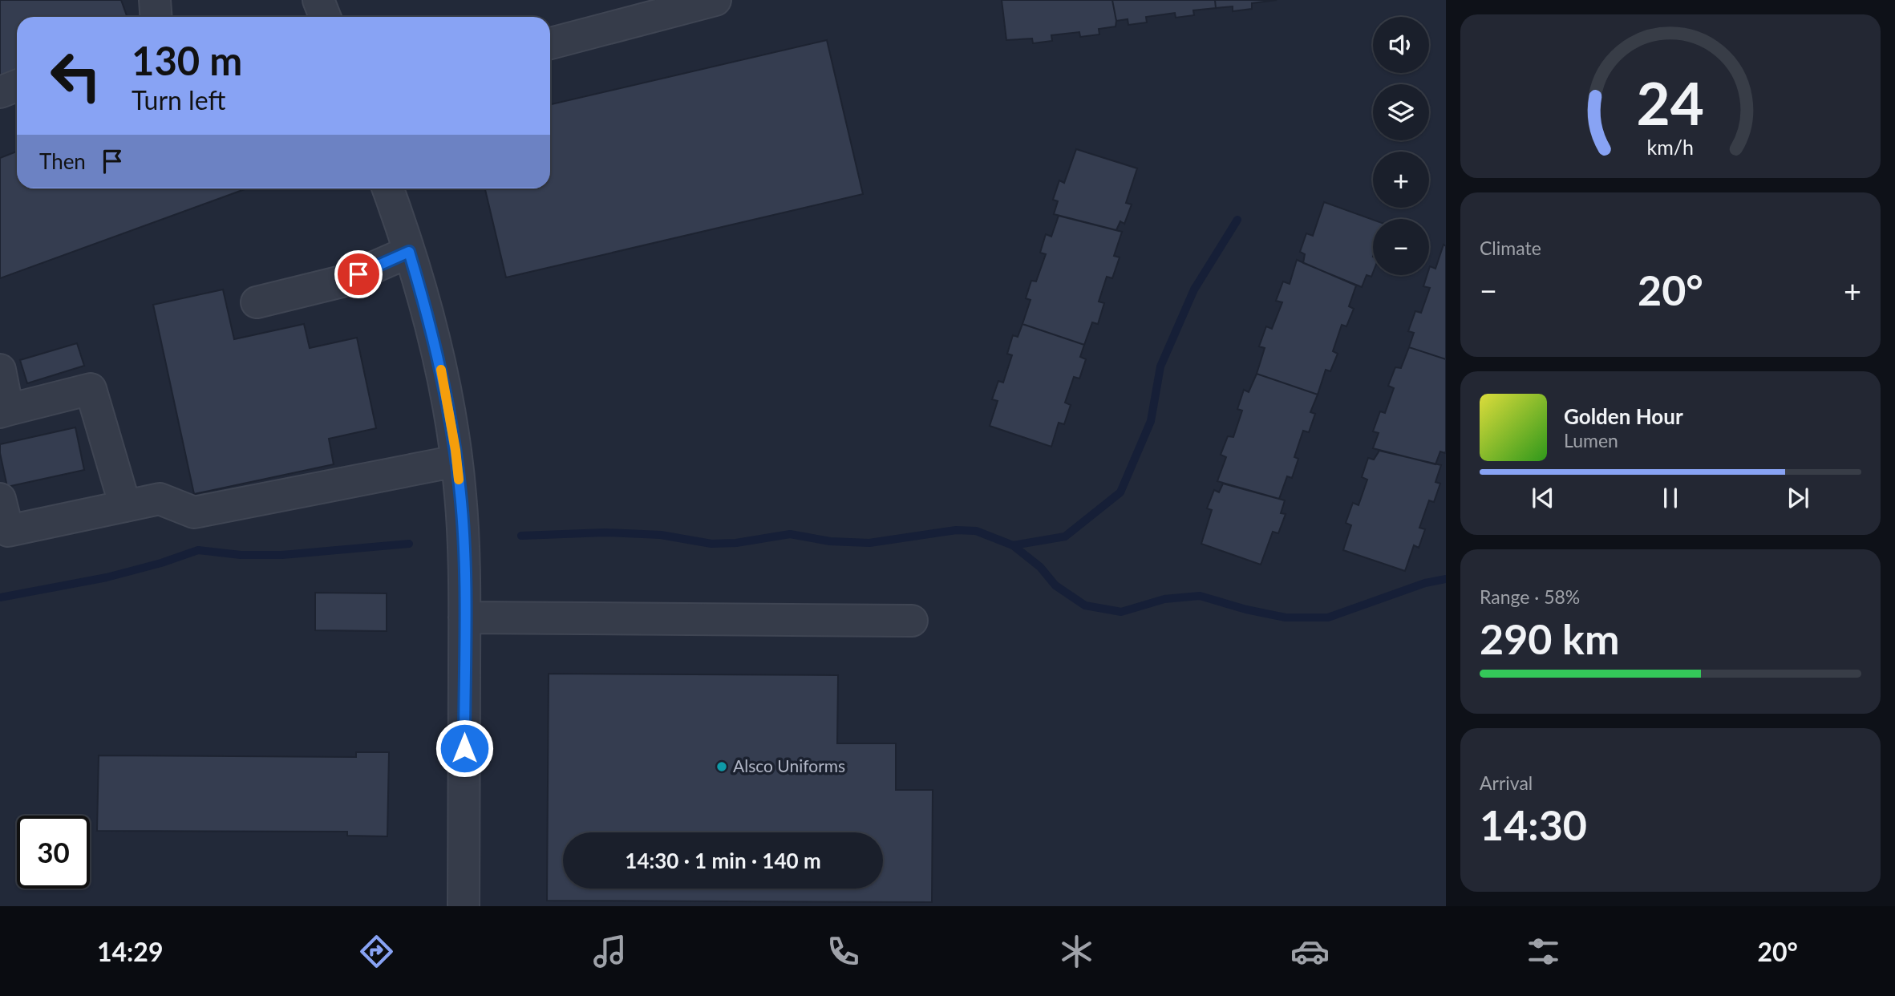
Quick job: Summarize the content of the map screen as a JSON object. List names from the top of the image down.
{
  "places": ["Alsco Uniforms"],
  "page": {
    "map_buttons": ["+", "−"],
    "turn": ["130 m", "Turn left"],
    "then": "Then",
    "tile": [
      "Climate",
      ["Range · 58%", "290 km"],
      ["Arrival", "14:30"]
    ],
    "heat": ["−", "20°", "+"],
    "song": ["Golden Hour", "Lumen"],
    "limit": "30",
    "trip": "14:30 · 1 min · 140 m",
    "tabs": ["14:29", "20°"],
    "gauge": ["24", "km/h"]
  }
}
